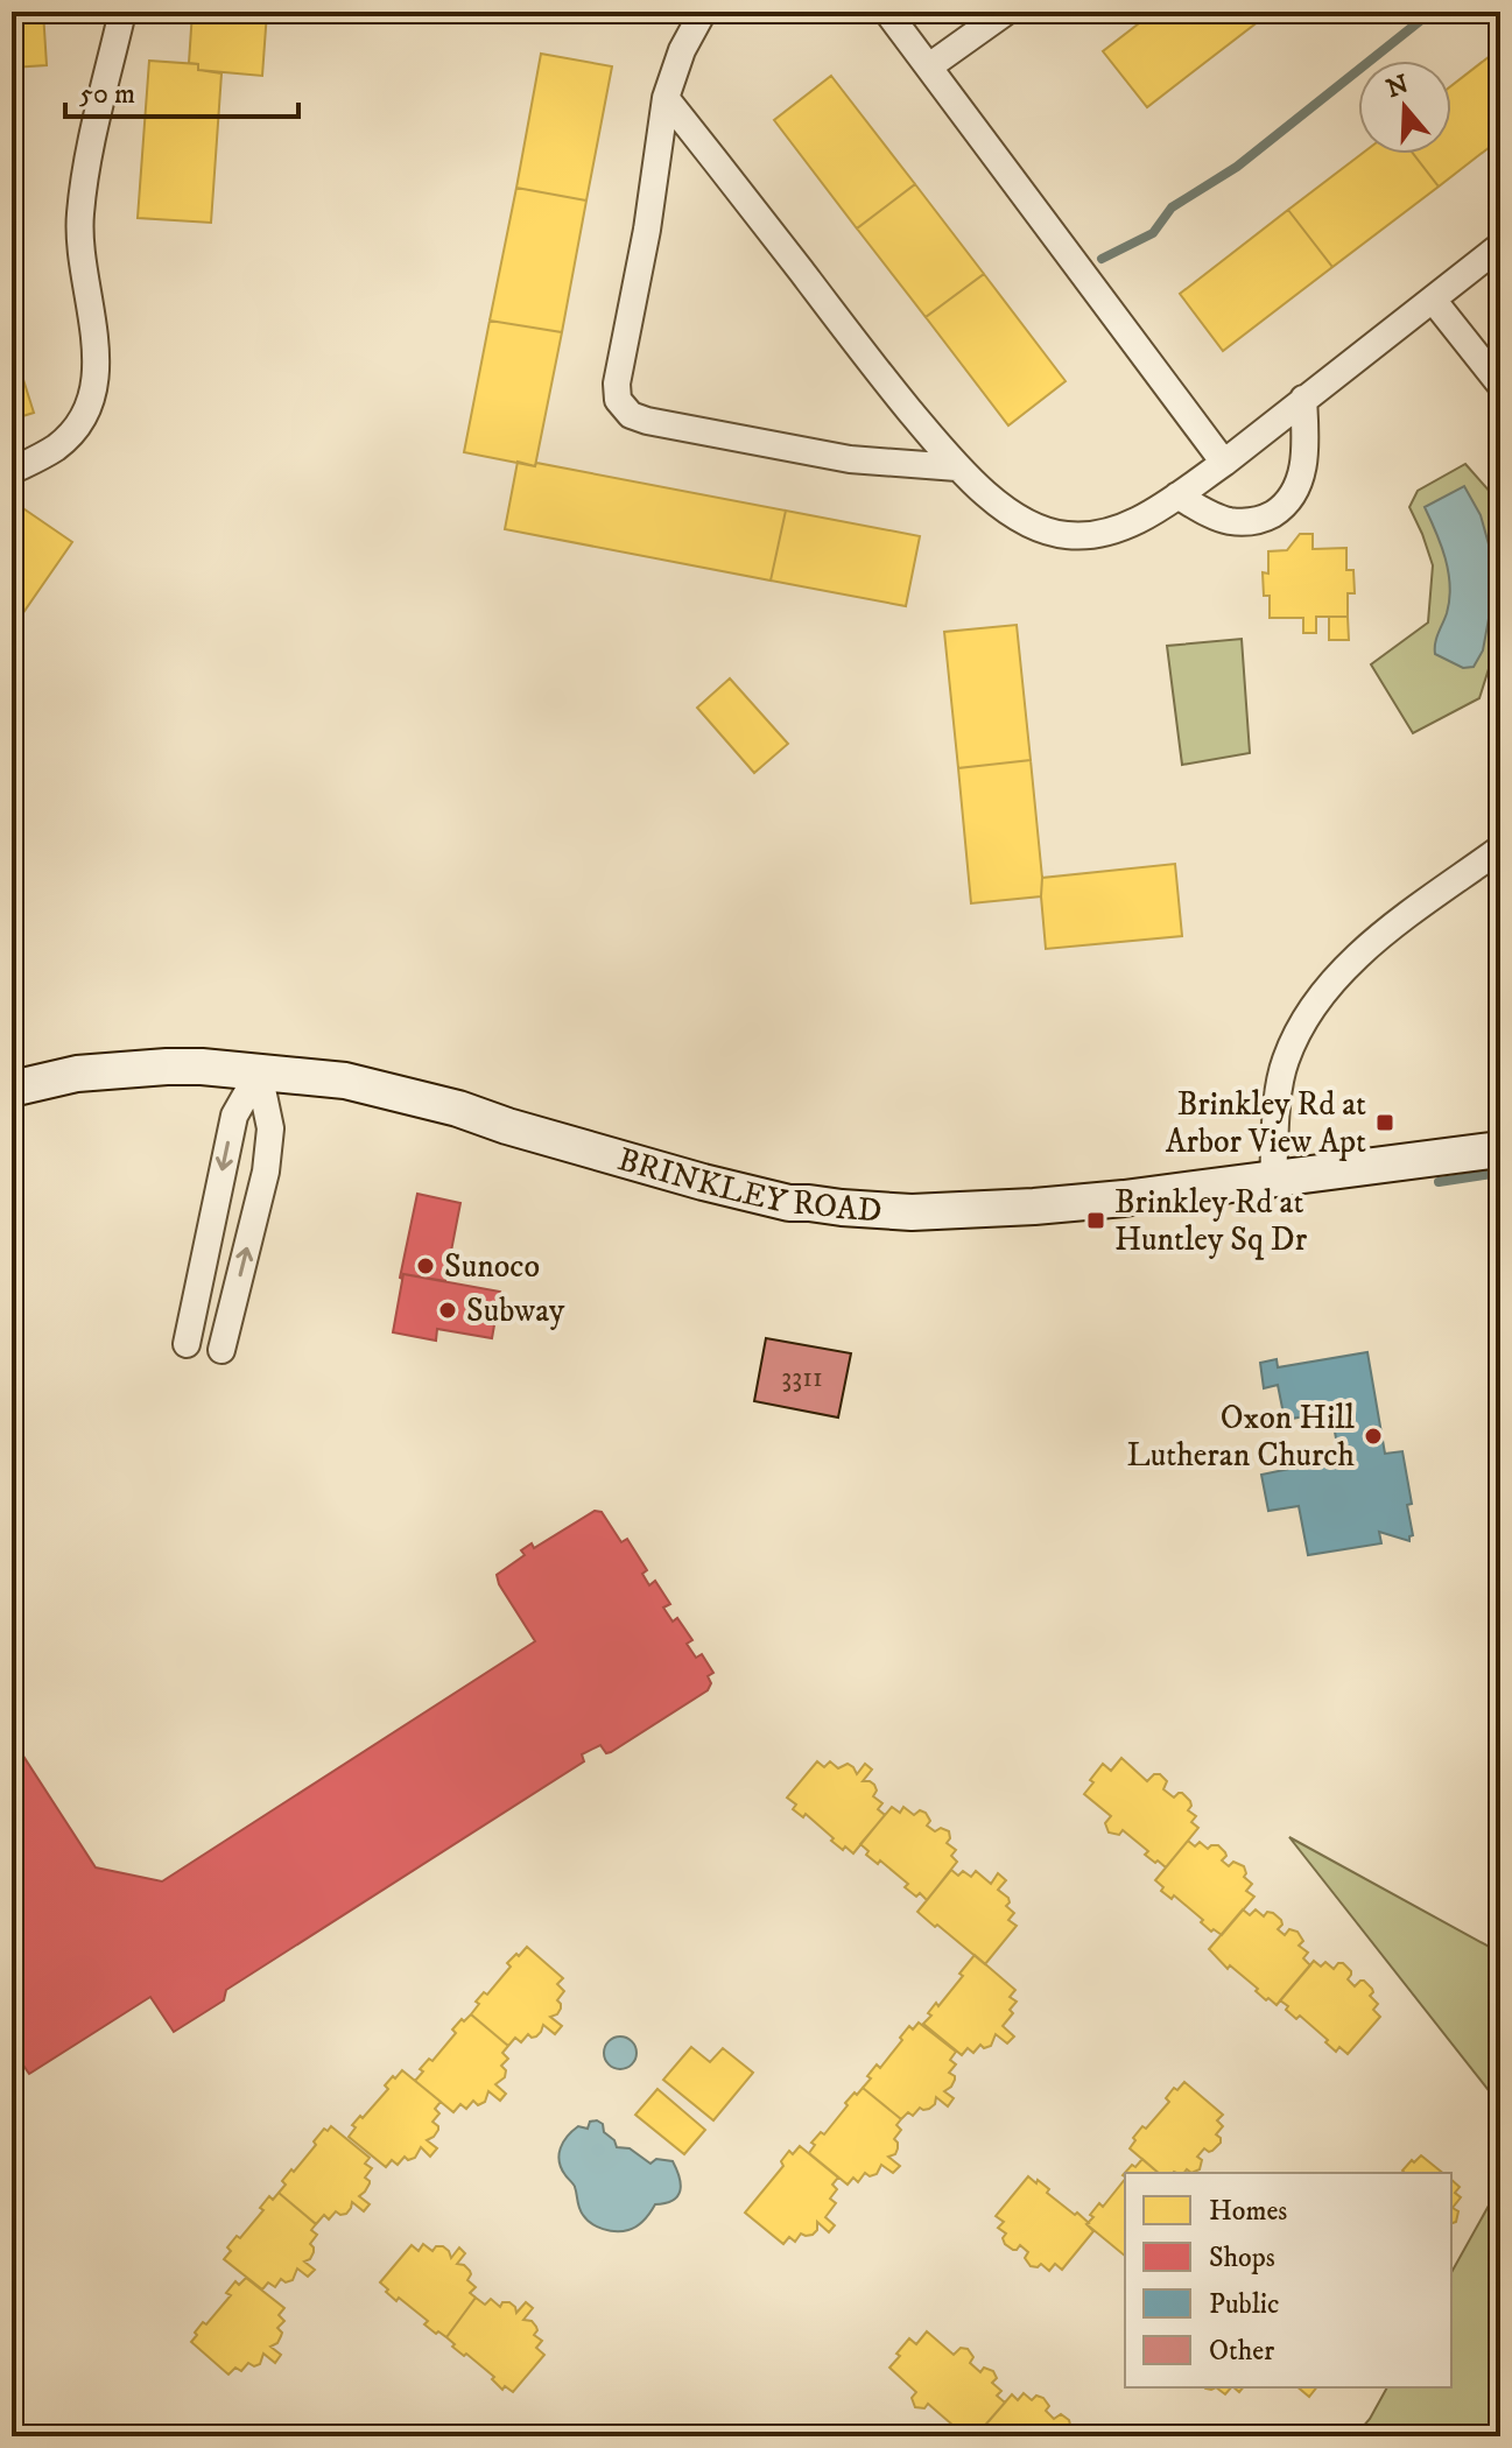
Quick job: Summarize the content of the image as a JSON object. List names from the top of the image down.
{
  "streets": {
    "main road": ["BRINKLEY ROAD"]
  },
  "places": {
    "transit": ["Brinkley Rd at Arbor View Apt", "Brinkley Rd at Huntley Sq Dr"],
    "other": ["Sunoco", "Subway", "Oxon Hill Lutheran Church"]
  },
  "house_numbers": ["3311"],
  "legend": [
    "Homes",
    "Shops",
    "Public",
    "Other"
  ],
  "scale_bar": "50 m",
  "north": "top"
}
